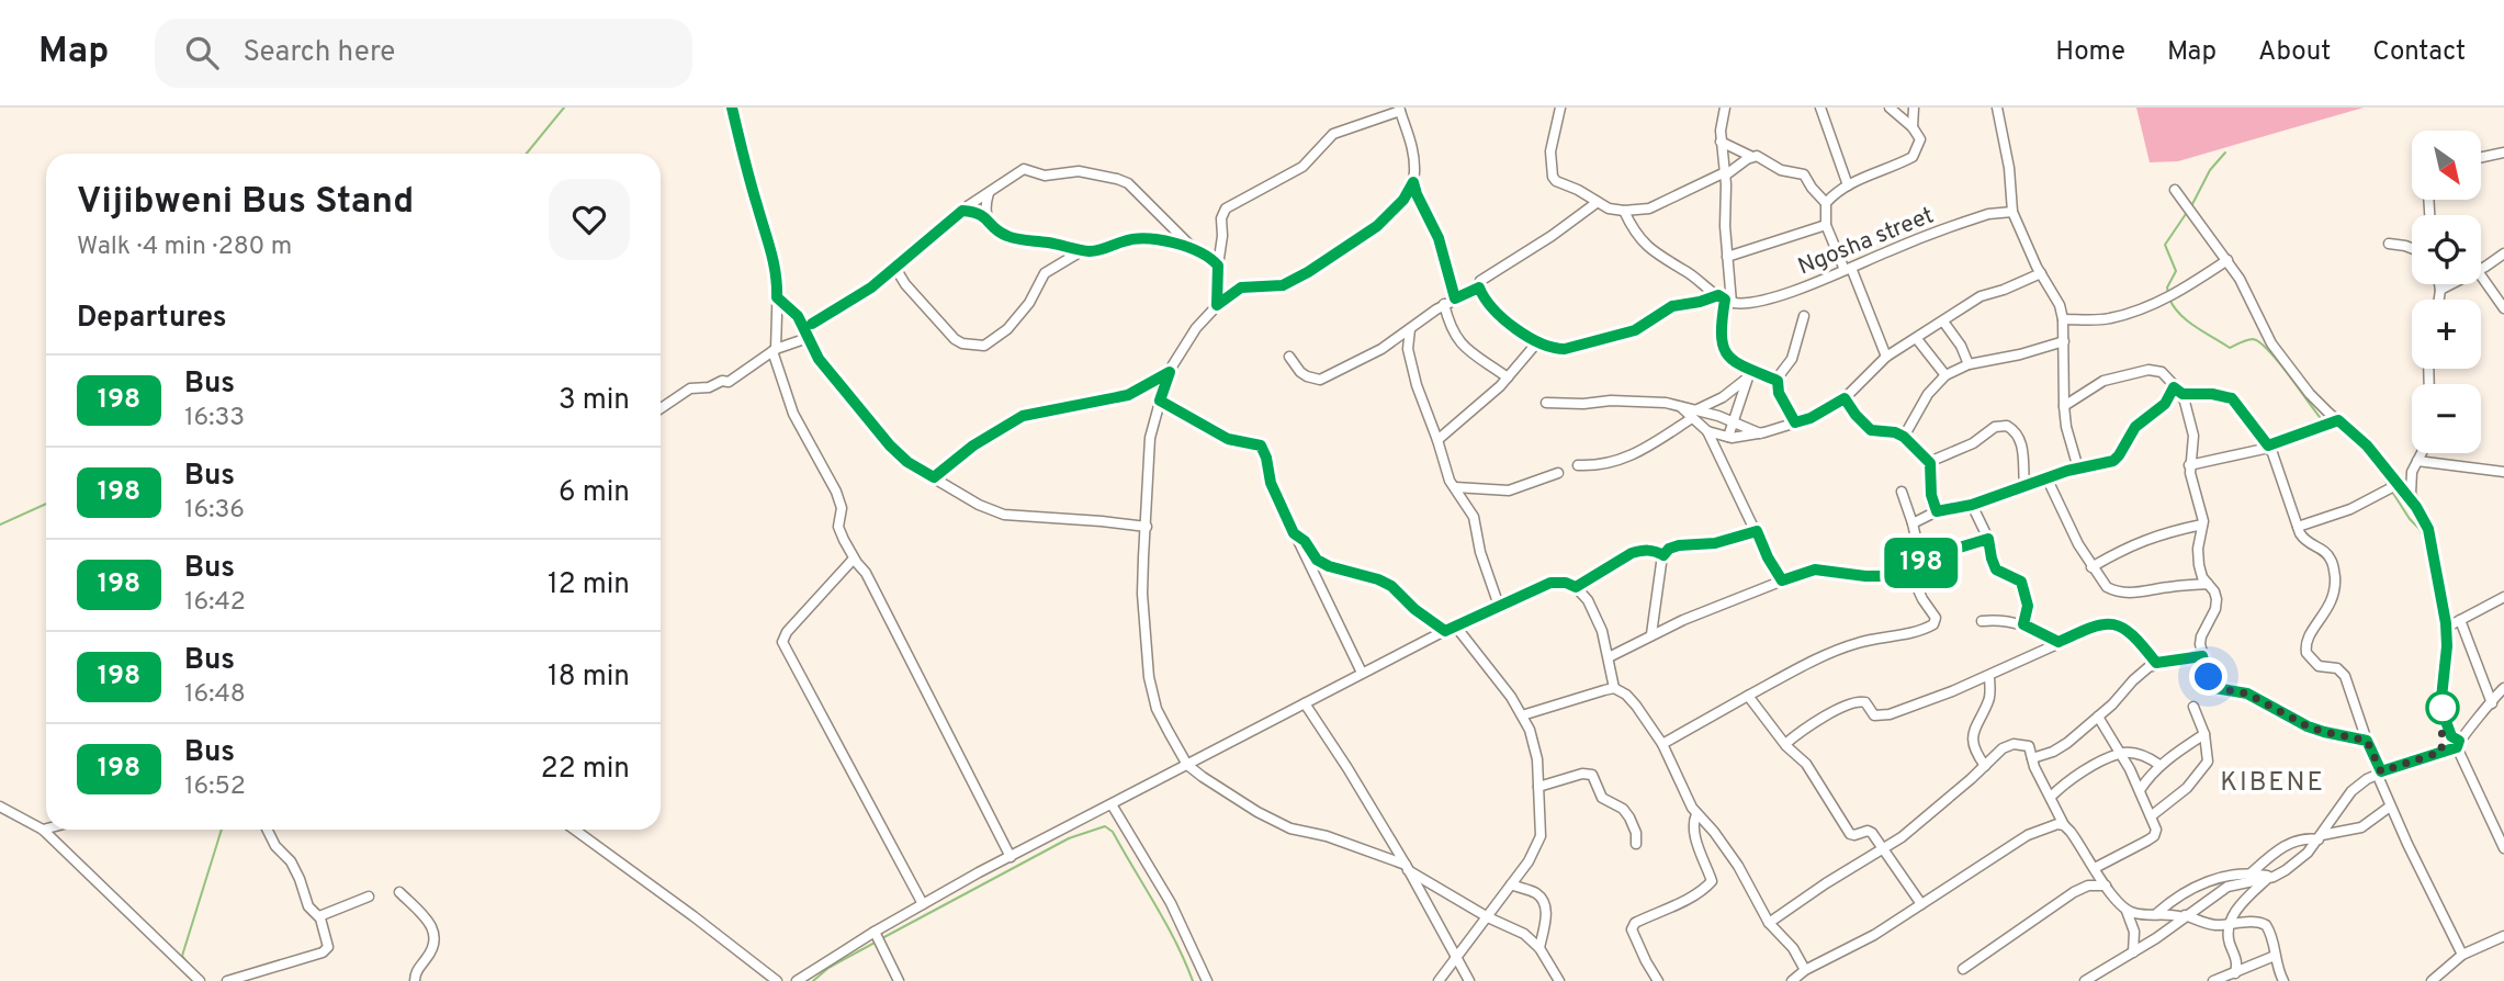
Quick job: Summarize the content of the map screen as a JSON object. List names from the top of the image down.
{
  "streets": {
    "street": ["Ngosha street"]
  },
  "districts": ["KIBENE"],
  "lines": ["bus line 198"],
  "north": "bottom right",
  "page": {
    "header": "Map",
    "search": "Search here",
    "nav": [
      "Home",
      "Map",
      "About",
      "Contact"
    ],
    "on_map": "198",
    "map_buttons": ["+", "−"],
    "heading": [
      ["Vijibweni Bus Stand", "Walk · 4 min · 280 m"],
      "Departures"
    ],
    "list": [
      {
        "mark": "198",
        "name": "Bus",
        "note": "16:33",
        "value": "3 min"
      },
      {
        "mark": "198",
        "name": "Bus",
        "note": "16:36",
        "value": "6 min"
      },
      {
        "mark": "198",
        "name": "Bus",
        "note": "16:42",
        "value": "12 min"
      },
      {
        "mark": "198",
        "name": "Bus",
        "note": "16:48",
        "value": "18 min"
      },
      {
        "mark": "198",
        "name": "Bus",
        "note": "16:52",
        "value": "22 min"
      }
    ]
  }
}
